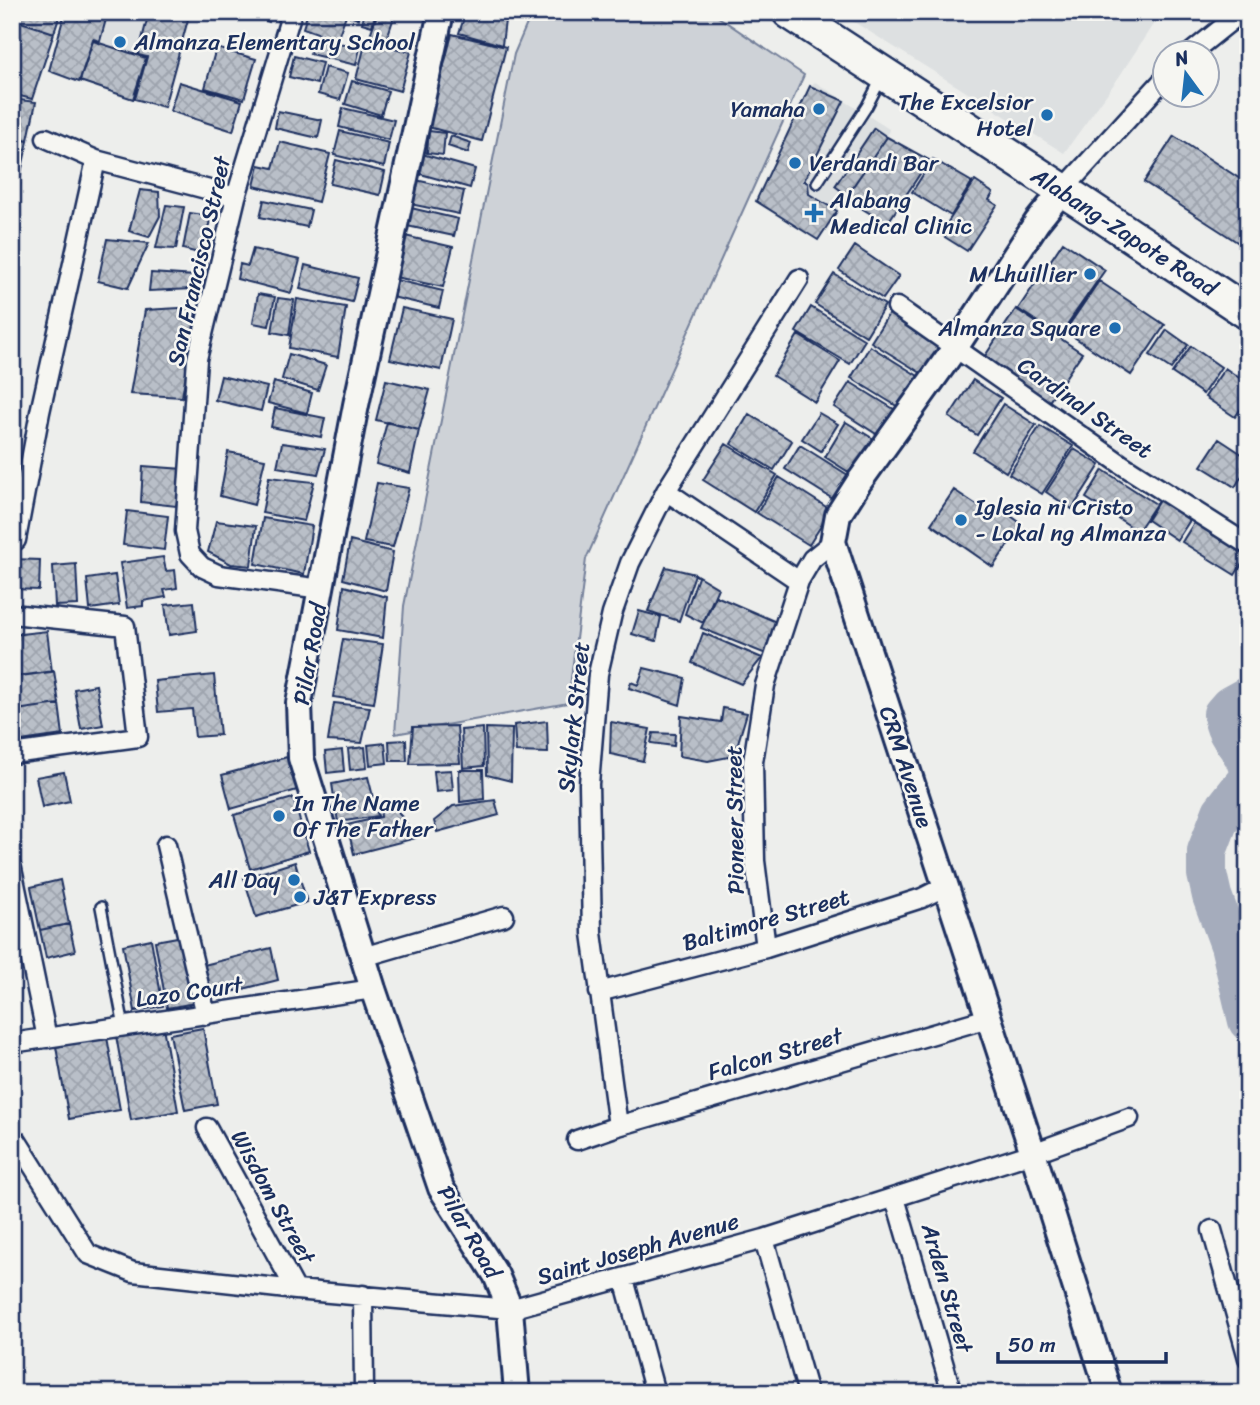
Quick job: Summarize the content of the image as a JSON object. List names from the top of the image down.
{
  "streets": {
    "highway": ["Alabang-Zapote Road"],
    "street": [
      "San Francisco Street",
      "Cardinal Street",
      "Pilar Road",
      "Skylark Street",
      "CRM Avenue",
      "Pioneer Street",
      "Baltimore Street",
      "Lazo Court",
      "Falcon Street",
      "Wisdom Street",
      "Saint Joseph Avenue",
      "Arden Street"
    ]
  },
  "crossings": [
    ["San Francisco Street", "Pilar Road"],
    ["Pilar Road", "Lazo Court"],
    ["Pilar Road", "Saint Joseph Avenue"],
    ["Skylark Street", "Baltimore Street"],
    ["Skylark Street", "Falcon Street"],
    ["CRM Avenue", "Pioneer Street"],
    ["CRM Avenue", "Baltimore Street"],
    ["CRM Avenue", "Falcon Street"],
    ["CRM Avenue", "Saint Joseph Avenue"],
    ["Pioneer Street", "Baltimore Street"],
    ["Wisdom Street", "Saint Joseph Avenue"],
    ["Saint Joseph Avenue", "Arden Street"]
  ],
  "places": {
    "other": [
      "Almanza Elementary School",
      "Yamaha",
      "The Excelsior Hotel",
      "Verdandi Bar",
      "M Lhuillier",
      "Almanza Square",
      "Iglesia ni Cristo - Lokal ng Almanza",
      "In The Name Of The Father",
      "All Day",
      "J&T Express"
    ],
    "health": ["Alabang Medical Clinic"]
  },
  "scale_bar": "50 m",
  "north": "top"
}
